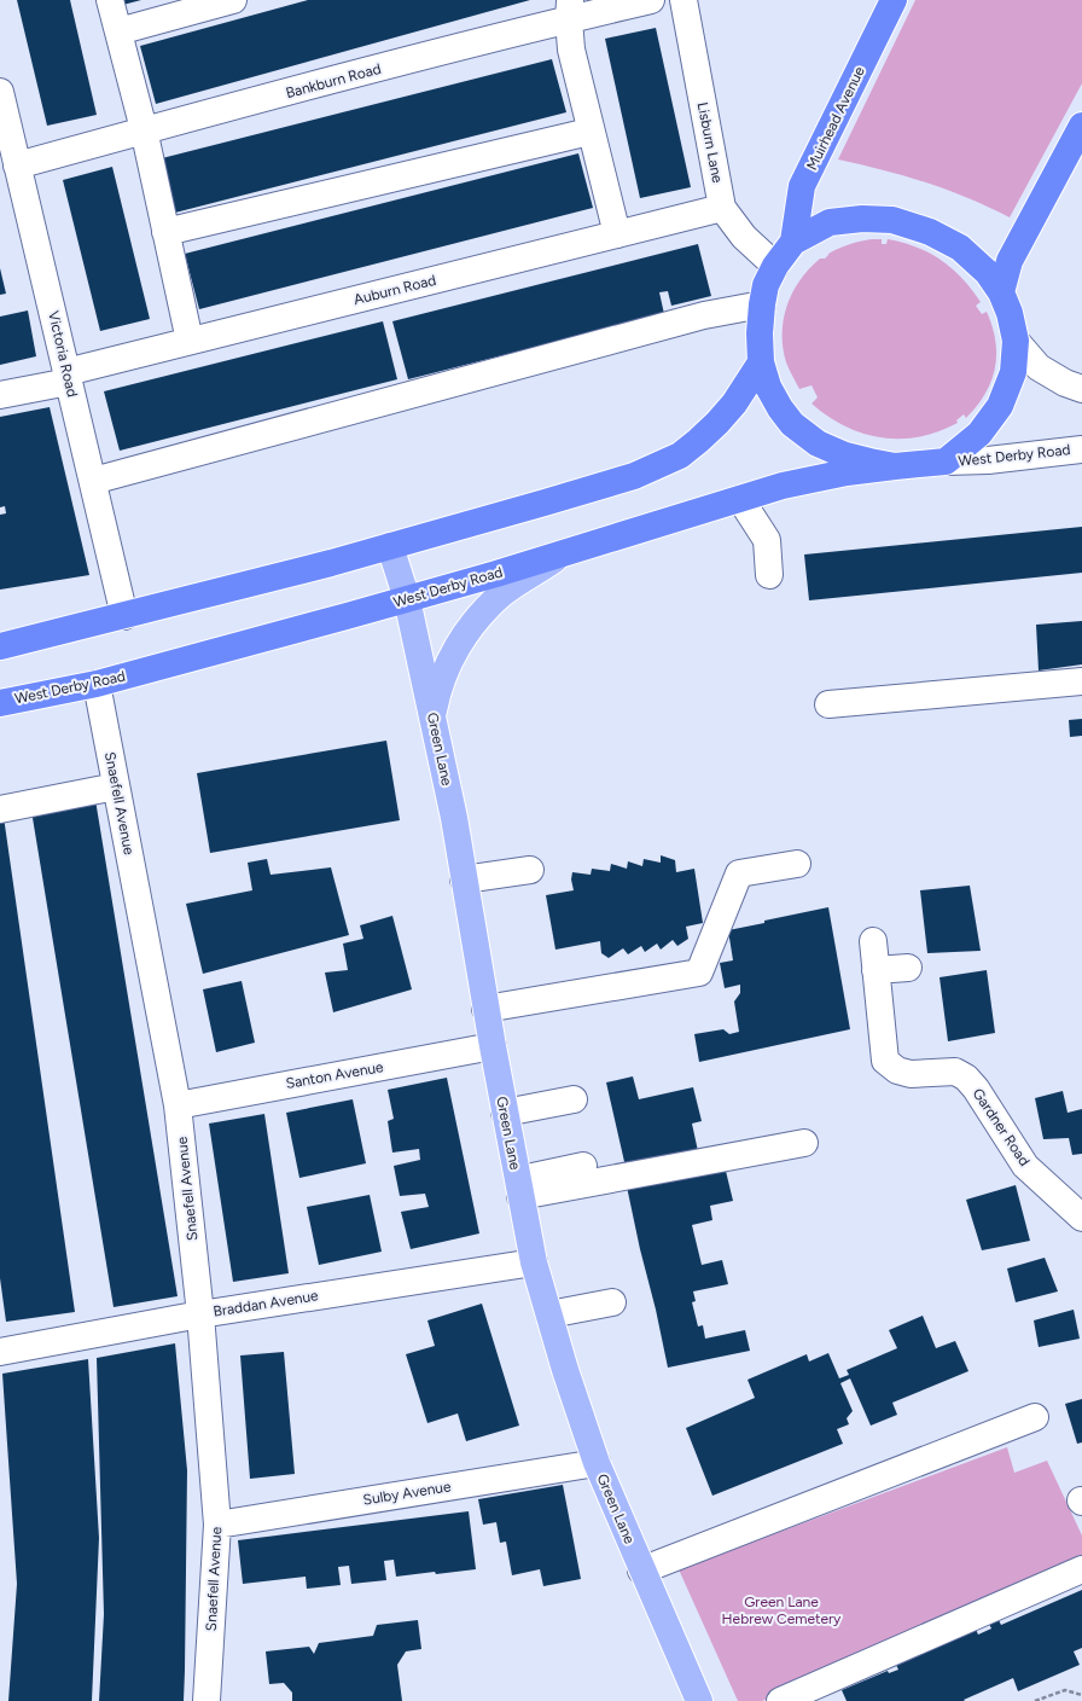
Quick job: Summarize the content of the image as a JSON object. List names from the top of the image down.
{
  "streets": {
    "highway": ["Muirhead Avenue", "West Derby Road"],
    "main road": ["Green Lane"],
    "street": [
      "Bankburn Road",
      "Lisburn Lane",
      "Auburn Road",
      "Victoria Road",
      "Snaefell Avenue",
      "Santon Avenue",
      "Gardner Road",
      "Braddan Avenue",
      "Sulby Avenue"
    ]
  },
  "crossings": [
    ["Bankburn Road", "Victoria Road"],
    ["Lisburn Lane", "Auburn Road"],
    ["Auburn Road", "Victoria Road"],
    ["West Derby Road", "Green Lane"],
    ["West Derby Road", "Snaefell Avenue"],
    ["Green Lane", "Santon Avenue"],
    ["Green Lane", "Braddan Avenue"],
    ["Green Lane", "Sulby Avenue"],
    ["Snaefell Avenue", "Santon Avenue"],
    ["Snaefell Avenue", "Braddan Avenue"],
    ["Snaefell Avenue", "Sulby Avenue"]
  ],
  "parks": ["Green Lane Hebrew Cemetery"]
}
